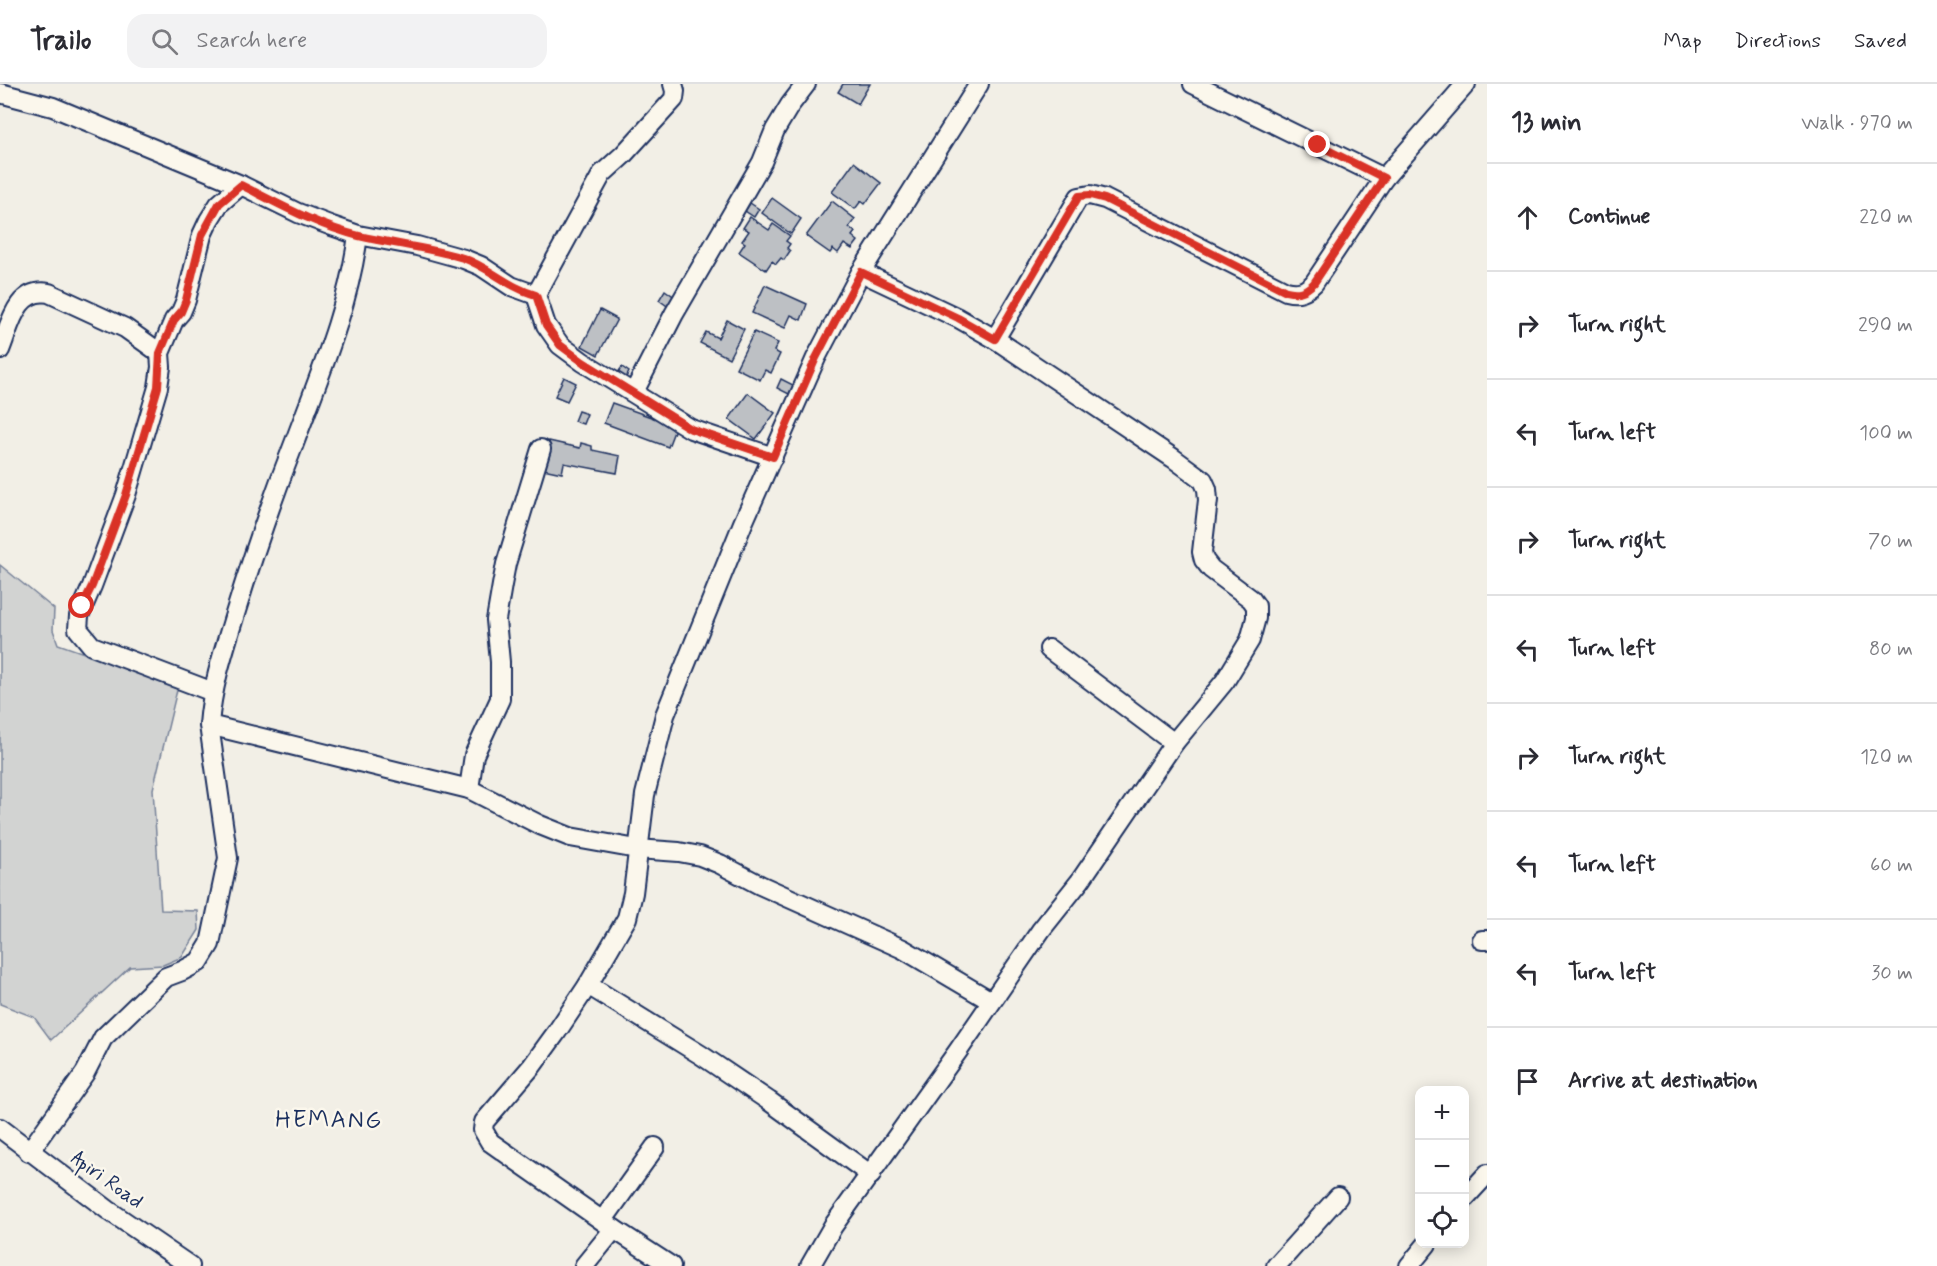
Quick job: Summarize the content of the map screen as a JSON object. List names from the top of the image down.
{
  "streets": {
    "street": ["Apiri Road"]
  },
  "districts": ["HEMANG"],
  "page": {
    "header": "Trailo",
    "search": "Search here",
    "nav": ["Map", "Directions", "Saved"],
    "heading": ["13 min", "Walk · 970 m"],
    "list": [
      ["Continue", "220 m"],
      ["Turn right", "290 m"],
      ["Turn left", "100 m"],
      ["Turn right", "70 m"],
      ["Turn left", "80 m"],
      ["Turn right", "120 m"],
      ["Turn left", "60 m"],
      ["Turn left", "30 m"],
      "Arrive at destination"
    ],
    "map_buttons": ["+", "−"]
  }
}
